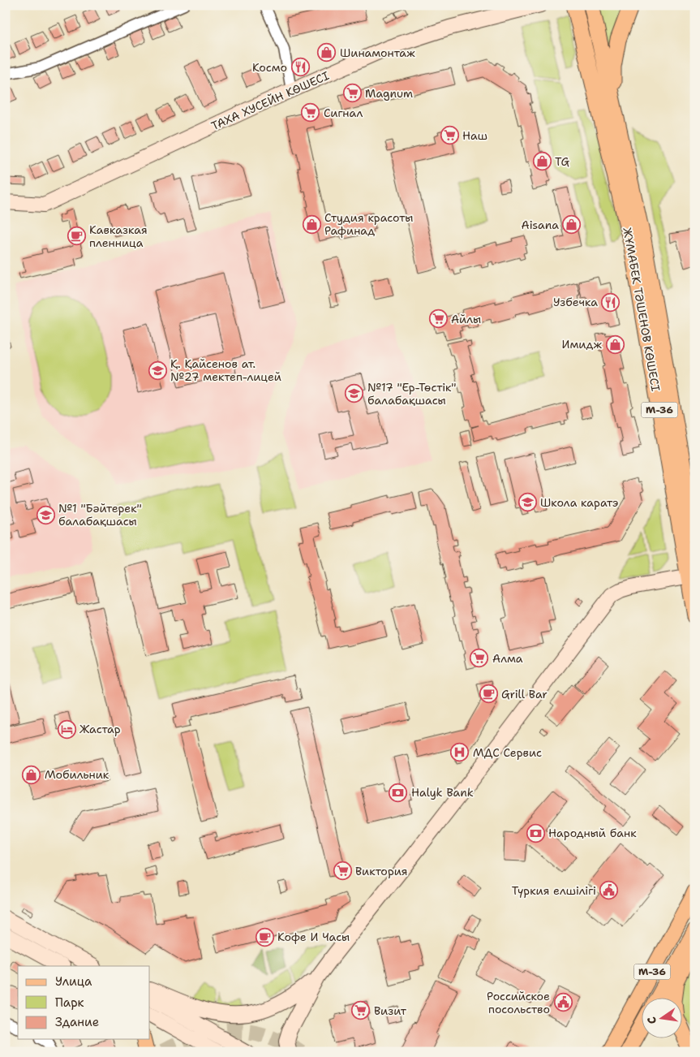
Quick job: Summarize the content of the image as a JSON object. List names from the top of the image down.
{
  "streets": {
    "main road": ["ЖҰМАБЕК ТӘШЕНОВ КӨШЕСІ", "M-36"],
    "street": ["ТАХА ХУСЕЙН КӨШЕСІ"]
  },
  "places": {
    "shop": [
      "Шинамонтаж",
      "TG",
      "Студия красоты Рафинад",
      "Aisana",
      "Имидж",
      "Мобильник"
    ],
    "restaurant": ["Космо", "Узбечка"],
    "supermarket": [
      "Magnum",
      "Сигнал",
      "Наш",
      "Айлы",
      "Алма",
      "Виктория",
      "Визит"
    ],
    "cafe": ["Кавказкая пленница", "Grill Bar", "Кофе И Часы"],
    "school or university": [
      "Қ. Қайсенов ат. №27 мектеп-лицей",
      "№17 \"Ер-Төстік\" балабақшасы",
      "Школа каратэ",
      "№1 \"Бәйтерек\" балабақшасы"
    ],
    "hotel": ["Жастар"],
    "hospital": ["МДС Сервис"],
    "bank": ["Halyk Bank", "Народный банк"],
    "public building": ["Түркия елшілігі", "Российское посольство"]
  },
  "legend": ["Улица", "Парк", "Здание"],
  "north": "left"
}
